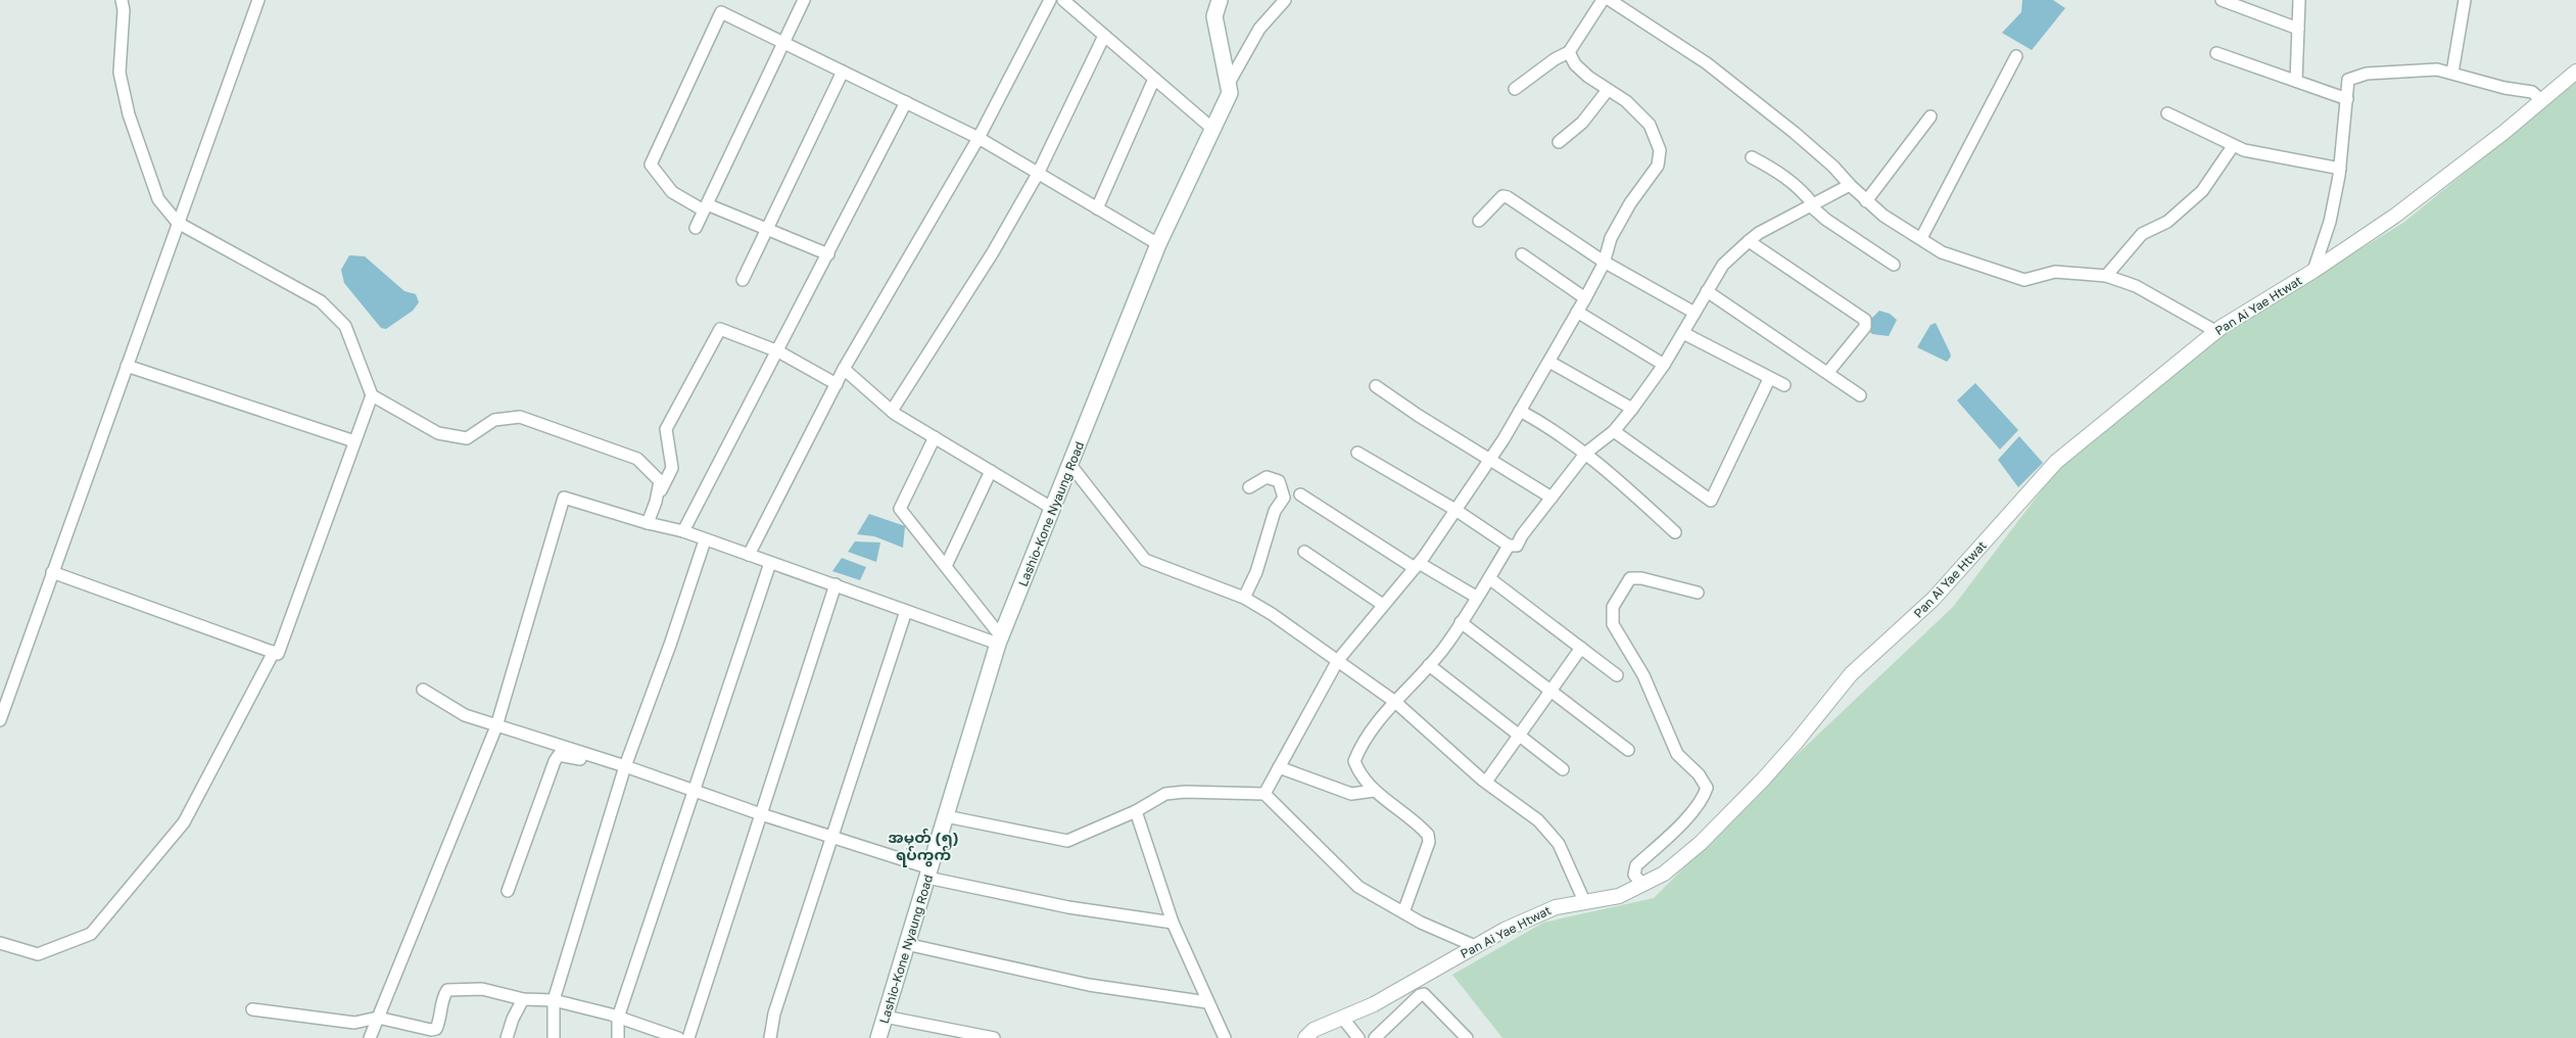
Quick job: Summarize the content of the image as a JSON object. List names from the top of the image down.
{
  "streets": {
    "main road": ["Lashio-Kone Nyaung Road"],
    "street": ["Pan Ai Yae Htwat"]
  },
  "districts": ["အမှတ် (၅) ရပ်ကွက်"]
}
